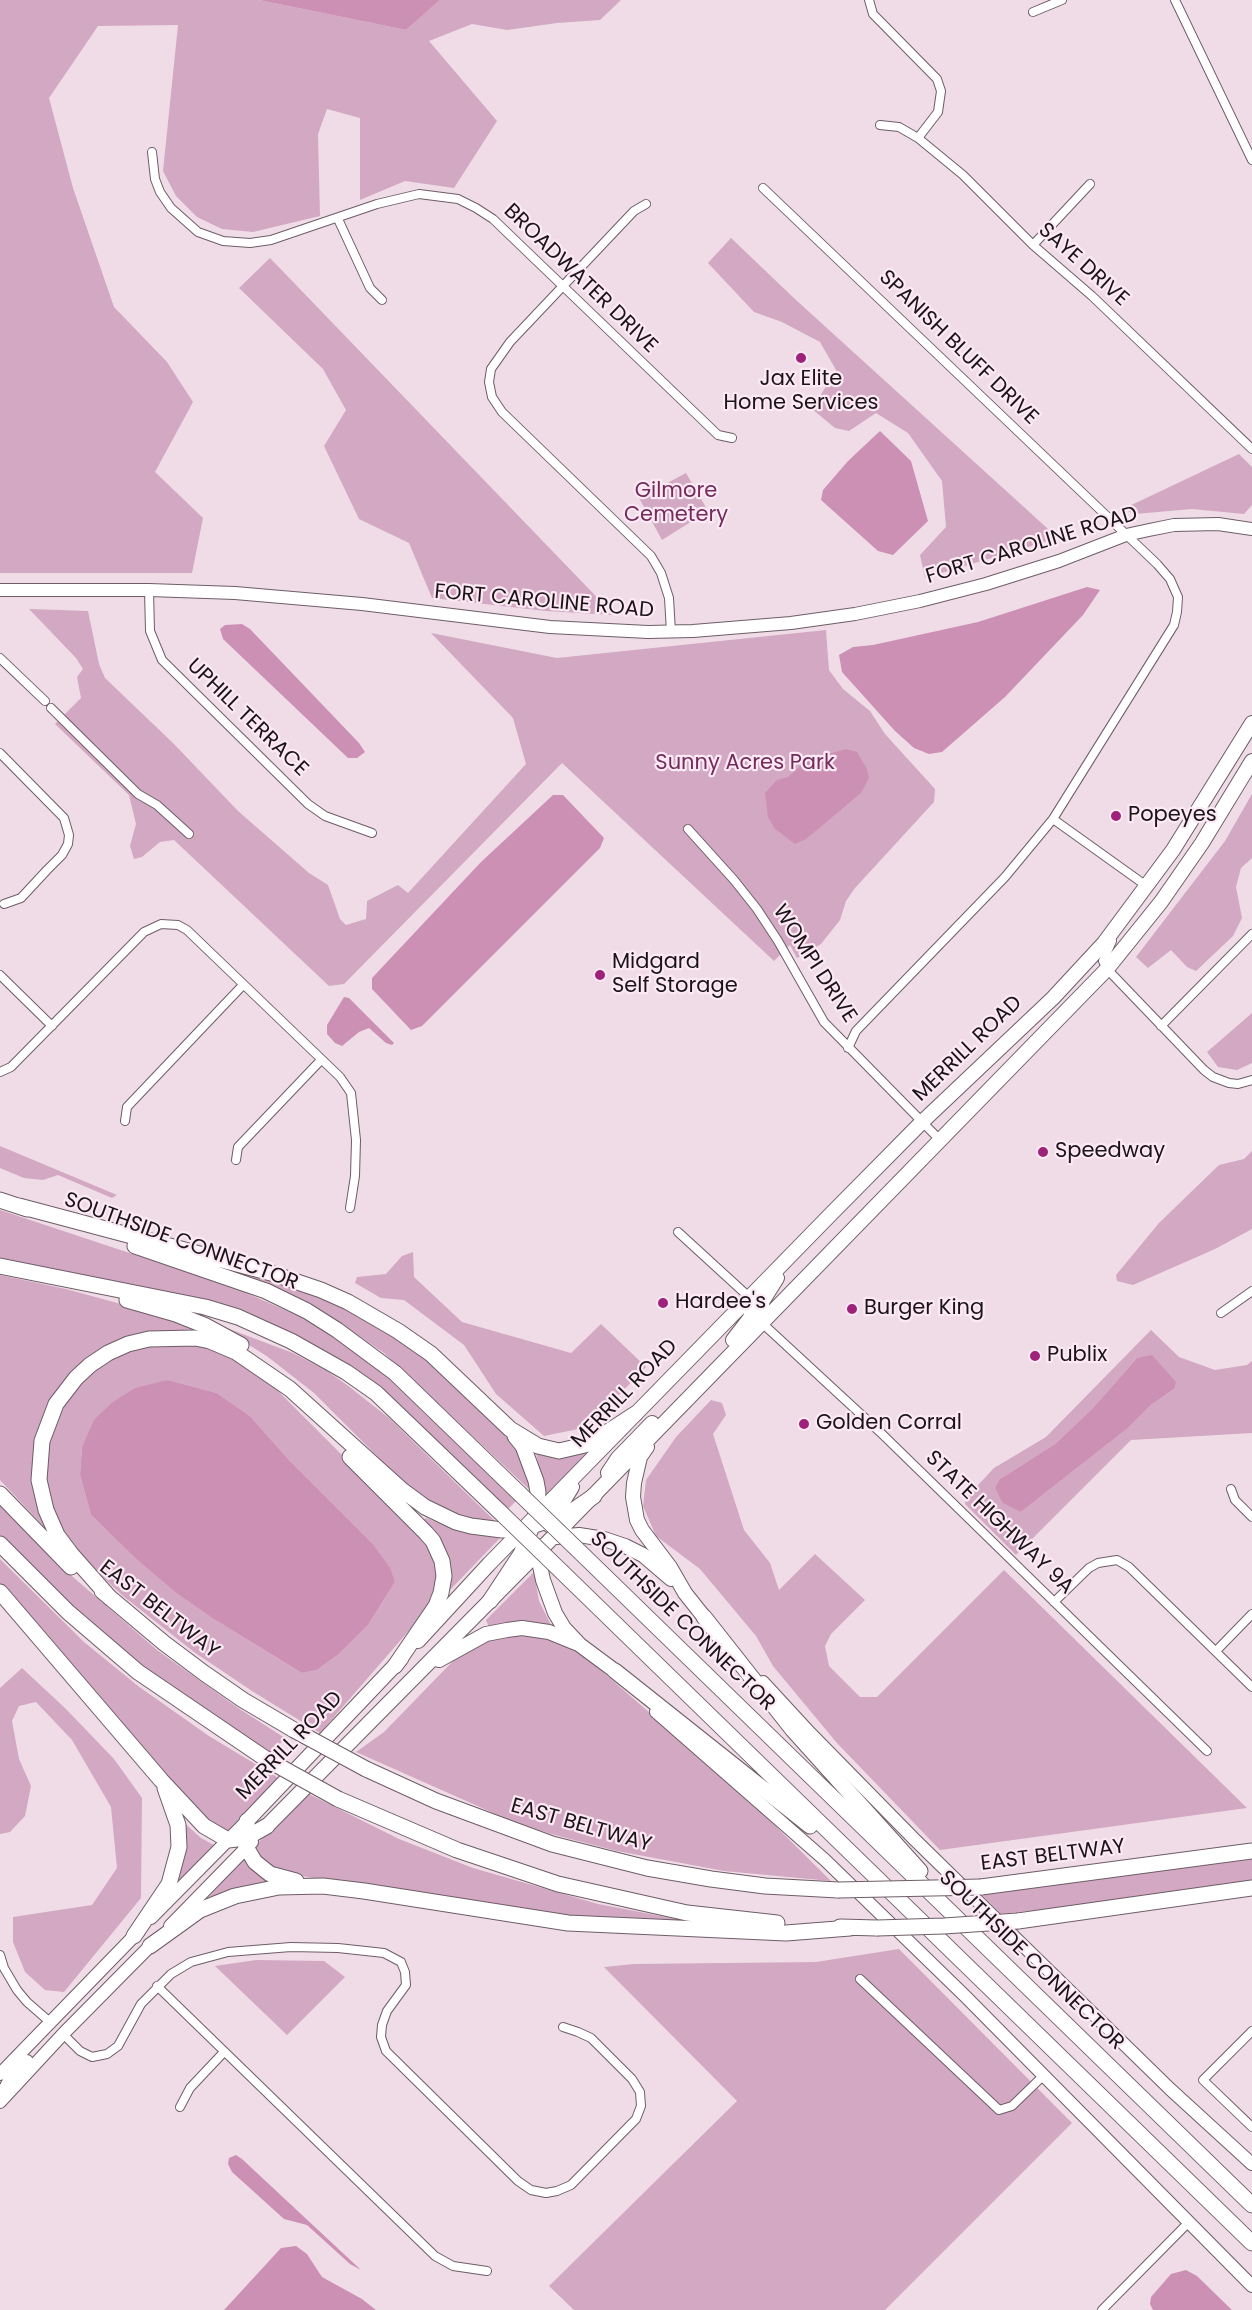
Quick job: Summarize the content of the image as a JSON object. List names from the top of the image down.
{
  "streets": {
    "highway": ["SOUTHSIDE CONNECTOR", "EAST BELTWAY"],
    "main road": ["MERRILL ROAD"],
    "street": [
      "SAYE DRIVE",
      "BROADWATER DRIVE",
      "SPANISH BLUFF DRIVE",
      "FORT CAROLINE ROAD",
      "UPHILL TERRACE",
      "WOMPI DRIVE",
      "STATE HIGHWAY 9A"
    ]
  },
  "crossings": [
    ["SPANISH BLUFF DRIVE", "FORT CAROLINE ROAD"],
    ["SPANISH BLUFF DRIVE", "WOMPI DRIVE"],
    ["FORT CAROLINE ROAD", "UPHILL TERRACE"],
    ["WOMPI DRIVE", "MERRILL ROAD"],
    ["MERRILL ROAD", "STATE HIGHWAY 9A"]
  ],
  "parks": ["Gilmore Cemetery", "Sunny Acres Park"],
  "places": [
    "Jax Elite Home Services",
    "Popeyes",
    "Midgard Self Storage",
    "Speedway",
    "Hardee's",
    "Burger King",
    "Publix",
    "Golden Corral"
  ]
}
